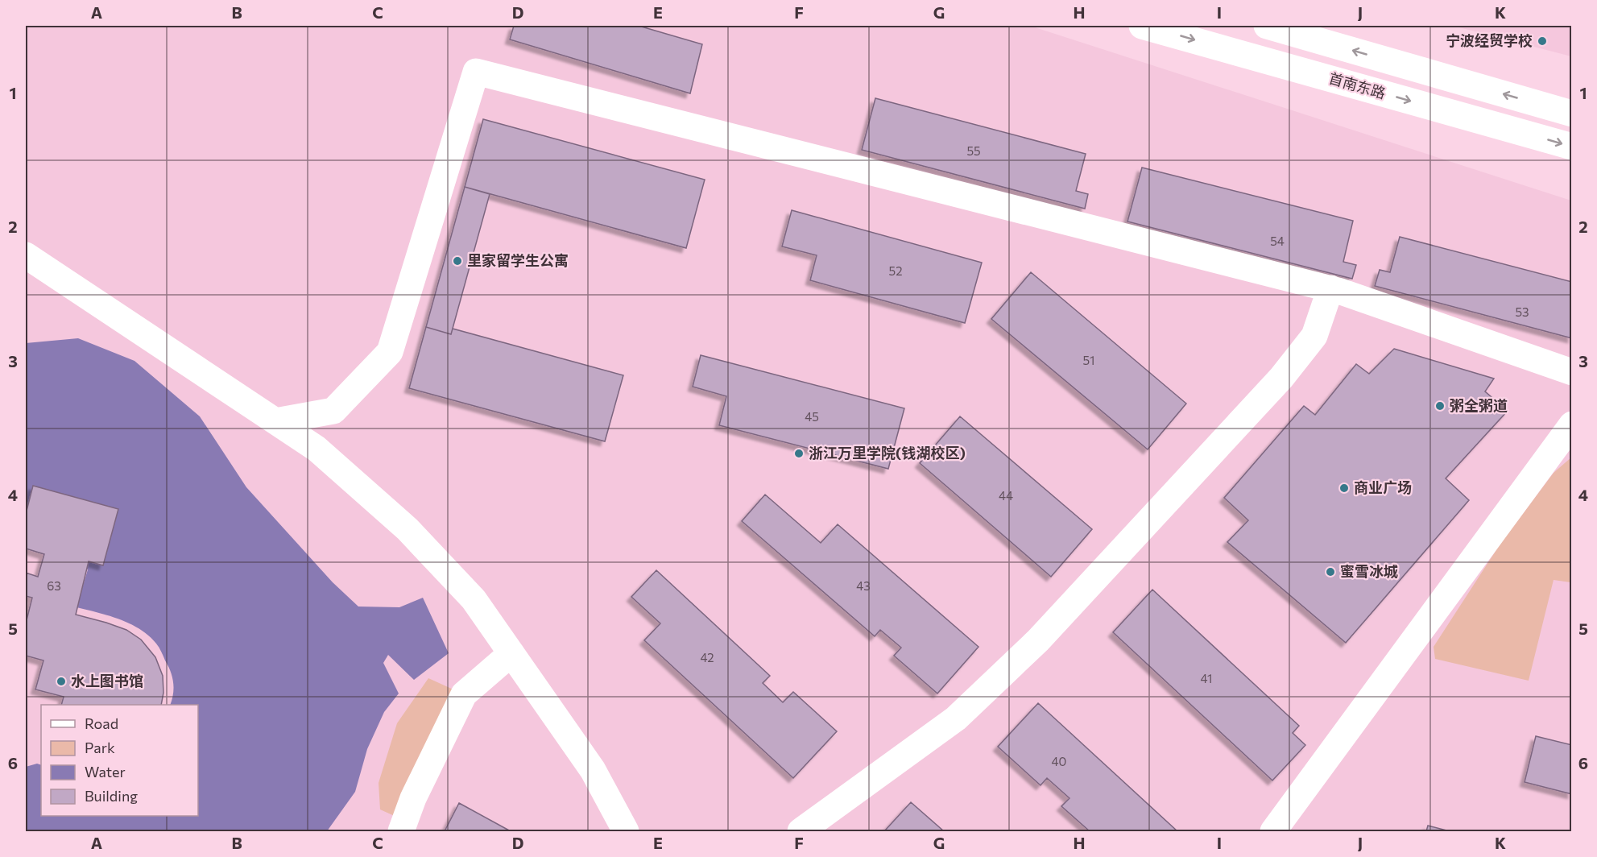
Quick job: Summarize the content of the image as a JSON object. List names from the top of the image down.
{
  "streets": {
    "main road": ["首南东路"]
  },
  "places": [
    "宁波经贸学校",
    "里家留学生公寓",
    "粥全粥道",
    "浙江万里学院(钱湖校区)",
    "商业广场",
    "蜜雪冰城",
    "水上图书馆"
  ],
  "house_numbers": [
    "55",
    "54",
    "52",
    "53",
    "51",
    "45",
    "44",
    "63",
    "43",
    "42",
    "41",
    "40"
  ],
  "legend": [
    "Road",
    "Park",
    "Water",
    "Building"
  ],
  "grid": {
    "columns": [
      "A",
      "B",
      "C",
      "D",
      "E",
      "F",
      "G",
      "H",
      "I",
      "J",
      "K"
    ],
    "rows": [
      "1",
      "2",
      "3",
      "4",
      "5",
      "6"
    ]
  }
}
